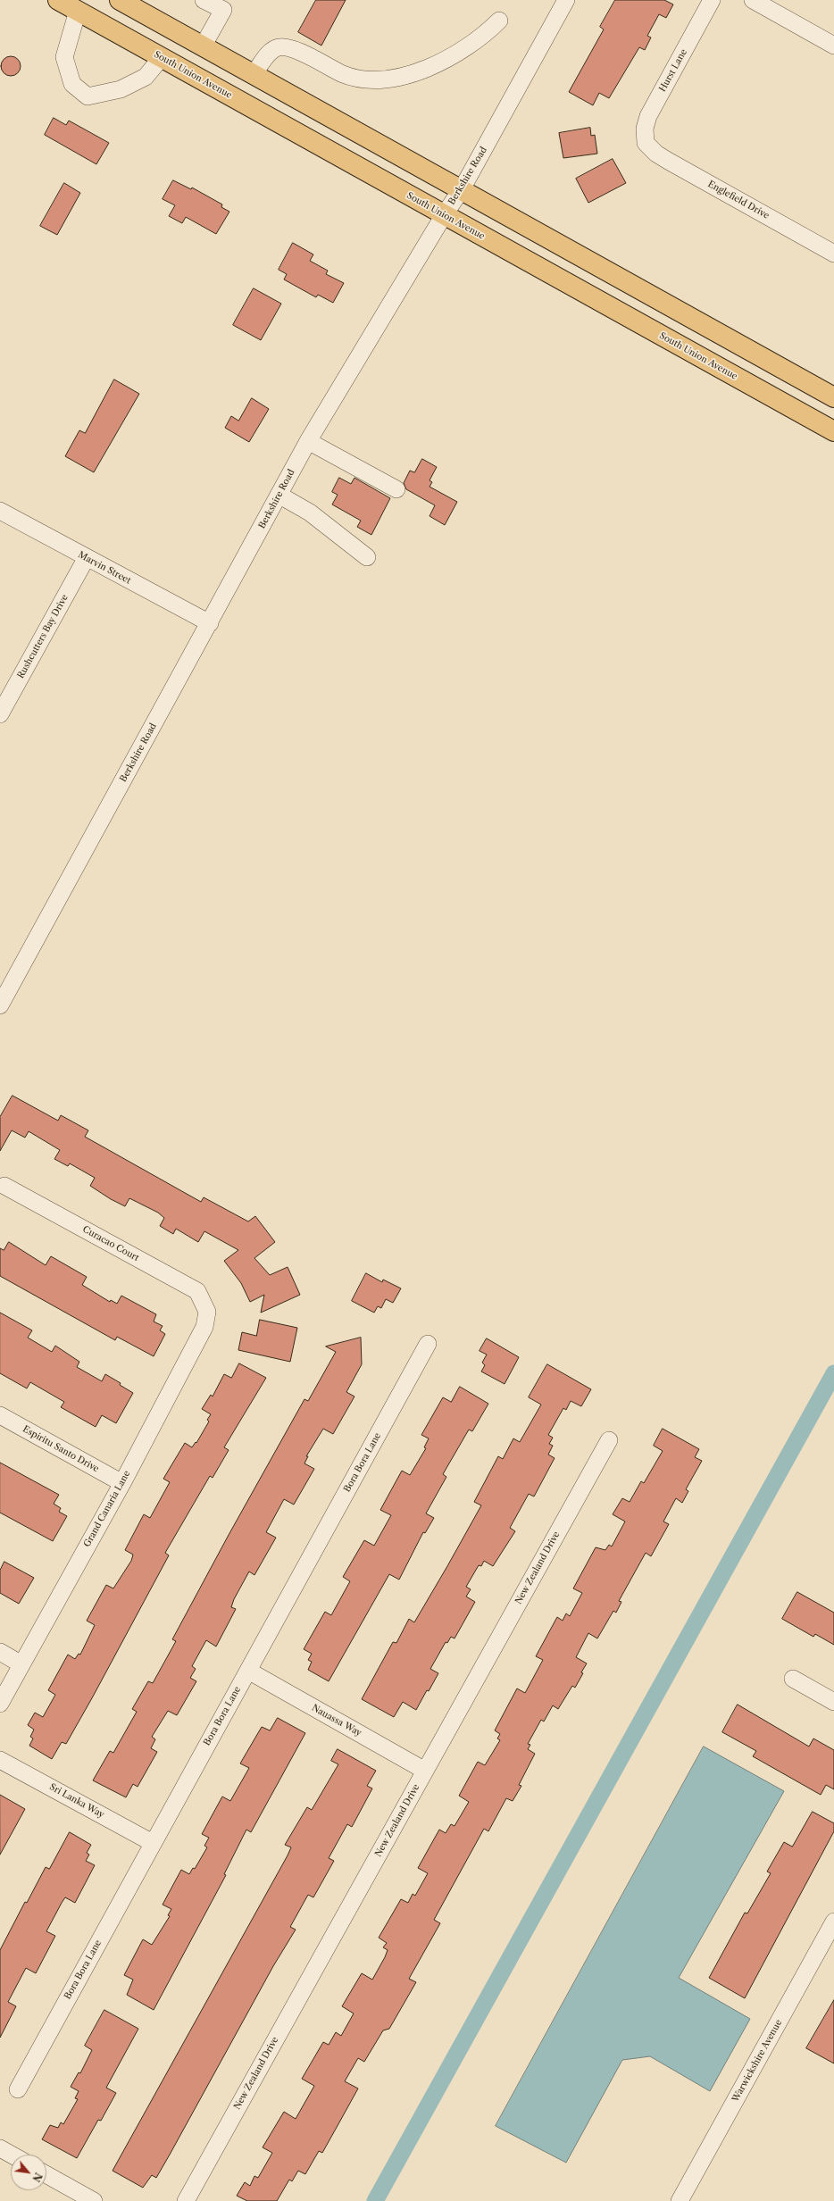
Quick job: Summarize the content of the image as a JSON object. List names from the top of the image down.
{
  "streets": {
    "main road": ["South Union Avenue"],
    "street": [
      "Hurst Lane",
      "Berkshire Road",
      "Englefield Drive",
      "Marvin Street",
      "Rushcutters Bay Drive",
      "Curacao Court",
      "Espiritu Santo Drive",
      "Bora Bora Lane",
      "Grand Canaria Lane",
      "New Zealand Drive",
      "Nauassa Way",
      "Sri Lanka Way",
      "Warwickshire Avenue"
    ]
  },
  "crossings": [
    ["Hurst Lane", "Englefield Drive"],
    ["South Union Avenue", "Berkshire Road"],
    ["Berkshire Road", "Marvin Street"],
    ["Marvin Street", "Rushcutters Bay Drive"],
    ["Curacao Court", "Grand Canaria Lane"],
    ["Espiritu Santo Drive", "Grand Canaria Lane"],
    ["Bora Bora Lane", "Nauassa Way"],
    ["Bora Bora Lane", "Sri Lanka Way"],
    ["New Zealand Drive", "Nauassa Way"]
  ],
  "north": "bottom right"
}
